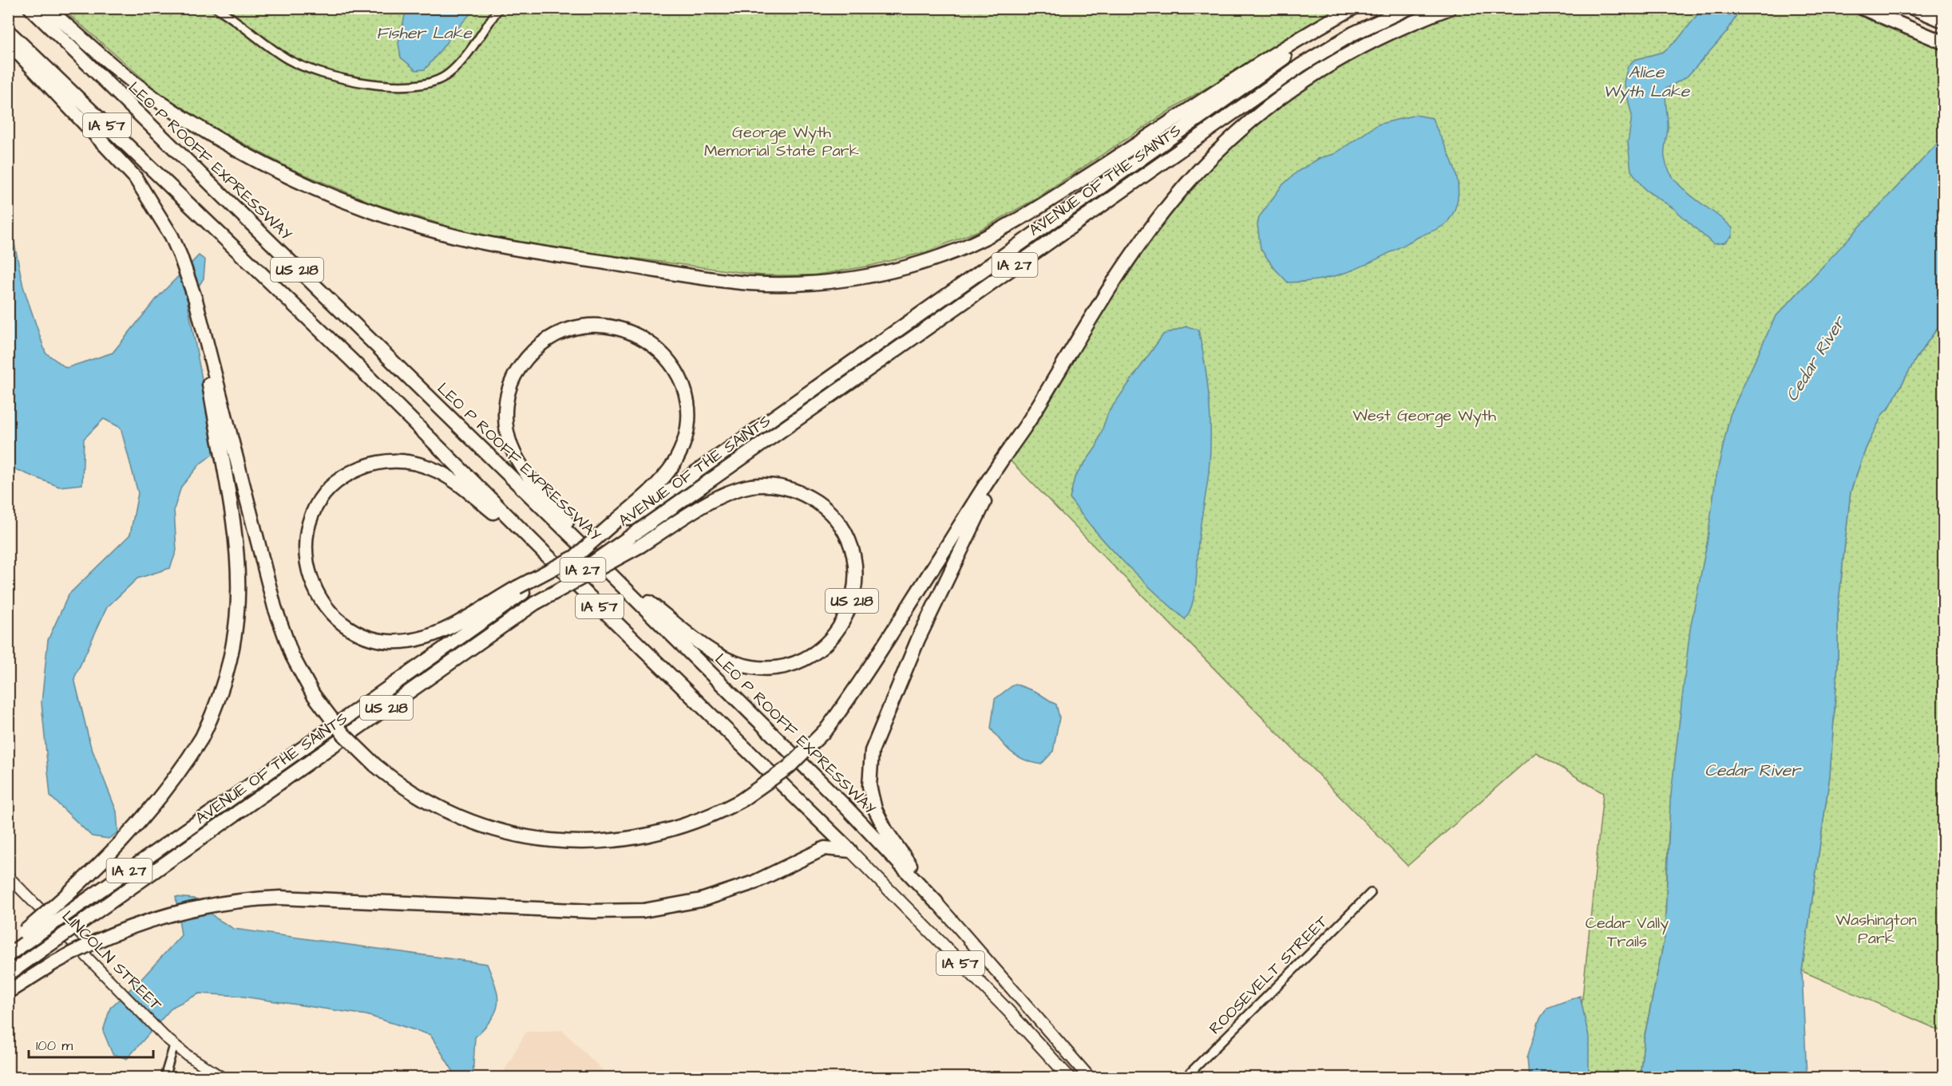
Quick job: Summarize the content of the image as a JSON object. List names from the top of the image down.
{
  "streets": {
    "highway": [
      "IA 57",
      "LEO P ROOFF EXPRESSWAY",
      "AVENUE OF THE SAINTS",
      "IA 27",
      "US 218"
    ],
    "main road": ["LINCOLN STREET"],
    "street": ["ROOSEVELT STREET"]
  },
  "crossings": [
    ["LEO P ROOFF EXPRESSWAY", "US 218"],
    ["AVENUE OF THE SAINTS", "US 218"]
  ],
  "water": ["Fisher Lake", "Alice Wyth Lake", "Cedar River"],
  "parks": [
    "George Wyth Memorial State Park",
    "West George Wyth",
    "Washington Park",
    "Cedar Vally Trails"
  ],
  "scale_bar": "100 m"
}
